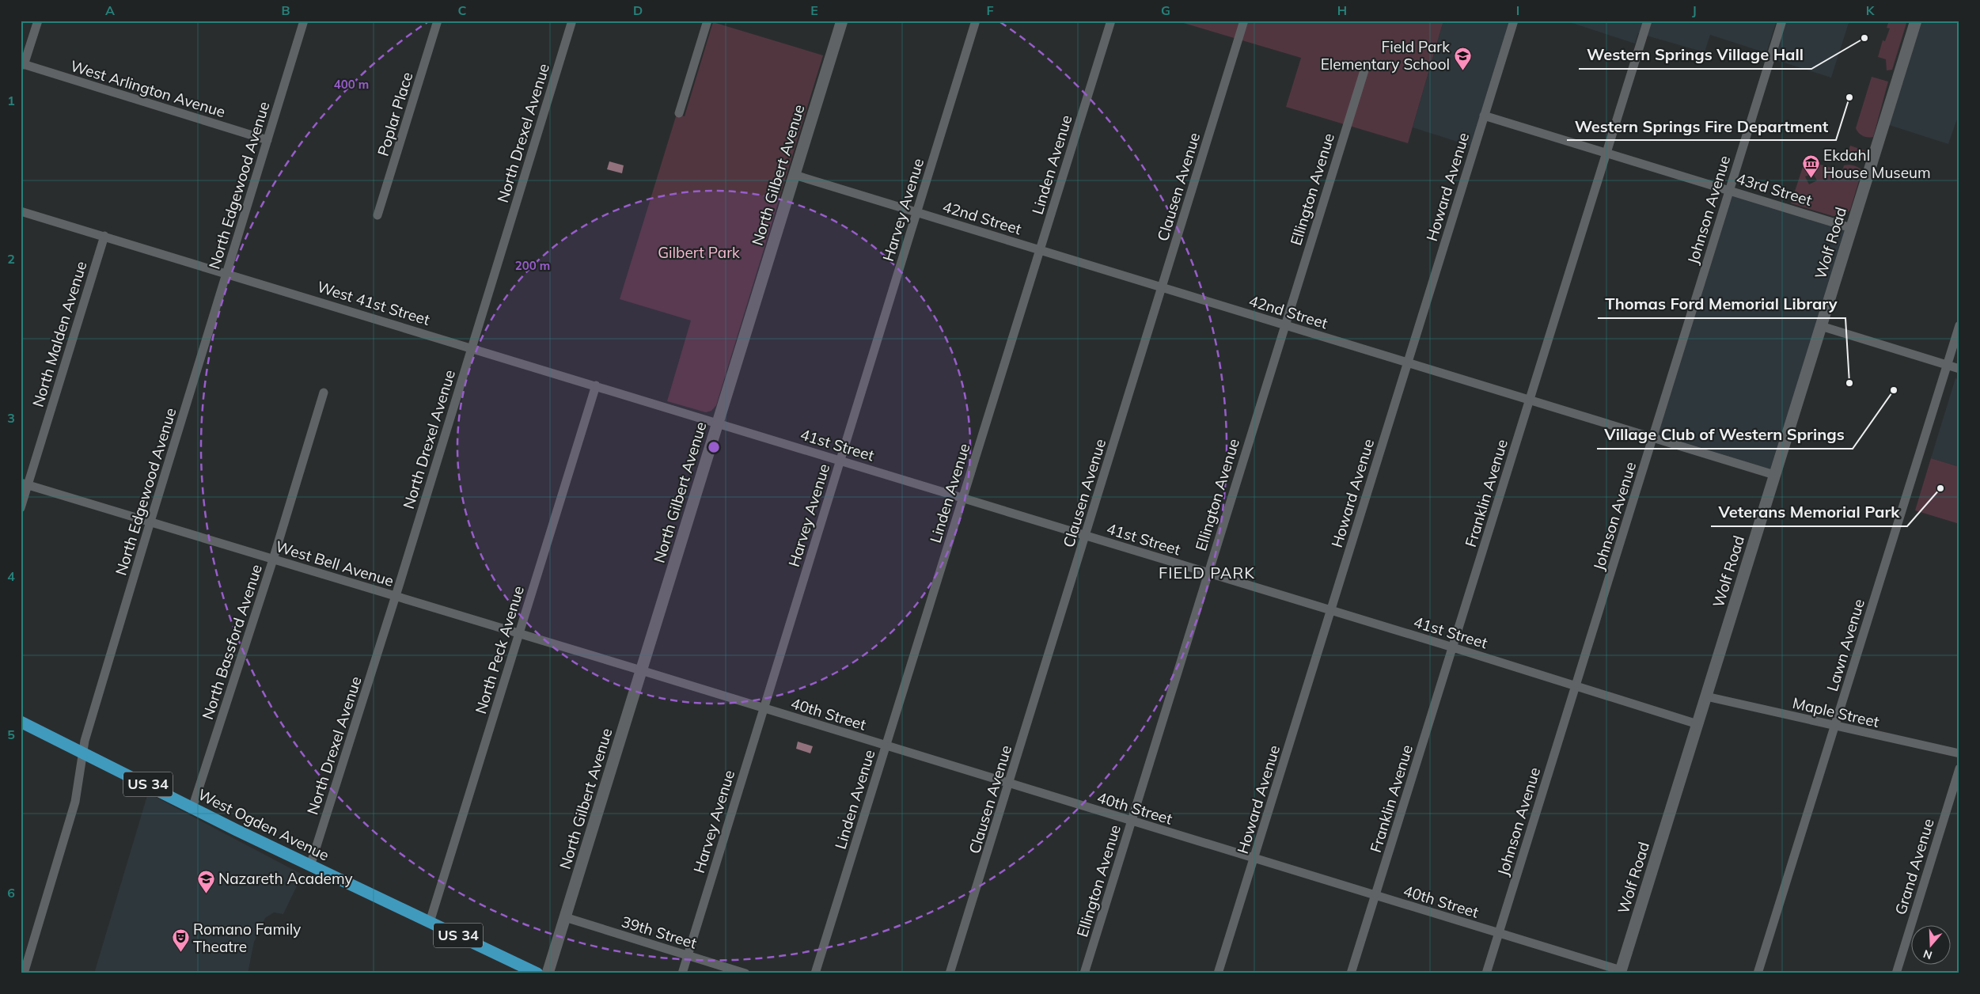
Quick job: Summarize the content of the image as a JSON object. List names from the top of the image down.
{
  "streets": {
    "main road": ["US 34", "West Ogden Avenue"],
    "street": [
      "West Arlington Avenue",
      "Poplar Place",
      "North Drexel Avenue",
      "Linden Avenue",
      "North Gilbert Avenue",
      "North Edgewood Avenue",
      "Clausen Avenue",
      "Howard Avenue",
      "Ellington Avenue",
      "43rd Street",
      "Harvey Avenue",
      "Johnson Avenue",
      "42nd Street",
      "Wolf Road",
      "West 41st Street",
      "North Malden Avenue",
      "41st Street",
      "Franklin Avenue",
      "West Bell Avenue",
      "North Bassford Avenue",
      "Lawn Avenue",
      "North Peck Avenue",
      "Maple Street",
      "40th Street",
      "Grand Avenue",
      "39th Street"
    ]
  },
  "crossings": [
    ["West Arlington Avenue", "North Edgewood Avenue"],
    ["North Drexel Avenue", "West 41st Street"],
    ["North Drexel Avenue", "West Bell Avenue"],
    ["North Drexel Avenue", "West Ogden Avenue"],
    ["Linden Avenue", "42nd Street"],
    ["Linden Avenue", "41st Street"],
    ["Linden Avenue", "40th Street"],
    ["North Gilbert Avenue", "42nd Street"],
    ["North Gilbert Avenue", "West 41st Street"],
    ["North Gilbert Avenue", "41st Street"],
    ["North Gilbert Avenue", "West Bell Avenue"],
    ["North Gilbert Avenue", "40th Street"],
    ["North Gilbert Avenue", "39th Street"],
    ["North Edgewood Avenue", "West 41st Street"],
    ["North Edgewood Avenue", "West Bell Avenue"],
    ["North Edgewood Avenue", "West Ogden Avenue"],
    ["Clausen Avenue", "42nd Street"],
    ["Clausen Avenue", "41st Street"],
    ["Clausen Avenue", "40th Street"],
    ["Howard Avenue", "43rd Street"],
    ["Howard Avenue", "42nd Street"],
    ["Howard Avenue", "41st Street"],
    ["Howard Avenue", "40th Street"],
    ["Ellington Avenue", "42nd Street"],
    ["Ellington Avenue", "41st Street"],
    ["Ellington Avenue", "40th Street"],
    ["43rd Street", "Johnson Avenue"],
    ["43rd Street", "Wolf Road"],
    ["43rd Street", "Franklin Avenue"],
    ["Harvey Avenue", "42nd Street"],
    ["Harvey Avenue", "41st Street"],
    ["Harvey Avenue", "40th Street"],
    ["Harvey Avenue", "39th Street"],
    ["Johnson Avenue", "42nd Street"],
    ["Johnson Avenue", "41st Street"],
    ["Johnson Avenue", "40th Street"],
    ["42nd Street", "Wolf Road"],
    ["42nd Street", "Franklin Avenue"],
    ["Wolf Road", "41st Street"],
    ["Wolf Road", "Maple Street"],
    ["Wolf Road", "40th Street"],
    ["West 41st Street", "North Malden Avenue"],
    ["West 41st Street", "41st Street"],
    ["West 41st Street", "North Peck Avenue"],
    ["North Malden Avenue", "West Bell Avenue"],
    ["41st Street", "Franklin Avenue"],
    ["Franklin Avenue", "40th Street"],
    ["West Bell Avenue", "North Bassford Avenue"],
    ["West Bell Avenue", "North Peck Avenue"],
    ["West Bell Avenue", "40th Street"],
    ["North Bassford Avenue", "West Ogden Avenue"],
    ["Lawn Avenue", "Maple Street"],
    ["North Peck Avenue", "West Ogden Avenue"]
  ],
  "districts": ["FIELD PARK"],
  "parks": ["Gilbert Park"],
  "places": {
    "other": [
      "Western Springs Village Hall",
      "Western Springs Fire Department",
      "Thomas Ford Memorial Library",
      "Village Club of Western Springs",
      "Veterans Memorial Park"
    ],
    "school or university": ["Field Park Elementary School", "Nazareth Academy"],
    "museum": ["Ekdahl House Museum"],
    "theatre": ["Romano Family Theatre"]
  },
  "north": "bottom",
  "grid": {
    "columns": [
      "A",
      "B",
      "C",
      "D",
      "E",
      "F",
      "G",
      "H",
      "I",
      "J",
      "K"
    ],
    "rows": [
      "1",
      "2",
      "3",
      "4",
      "5",
      "6"
    ]
  },
  "rings": ["400 m", "200 m"]
}
